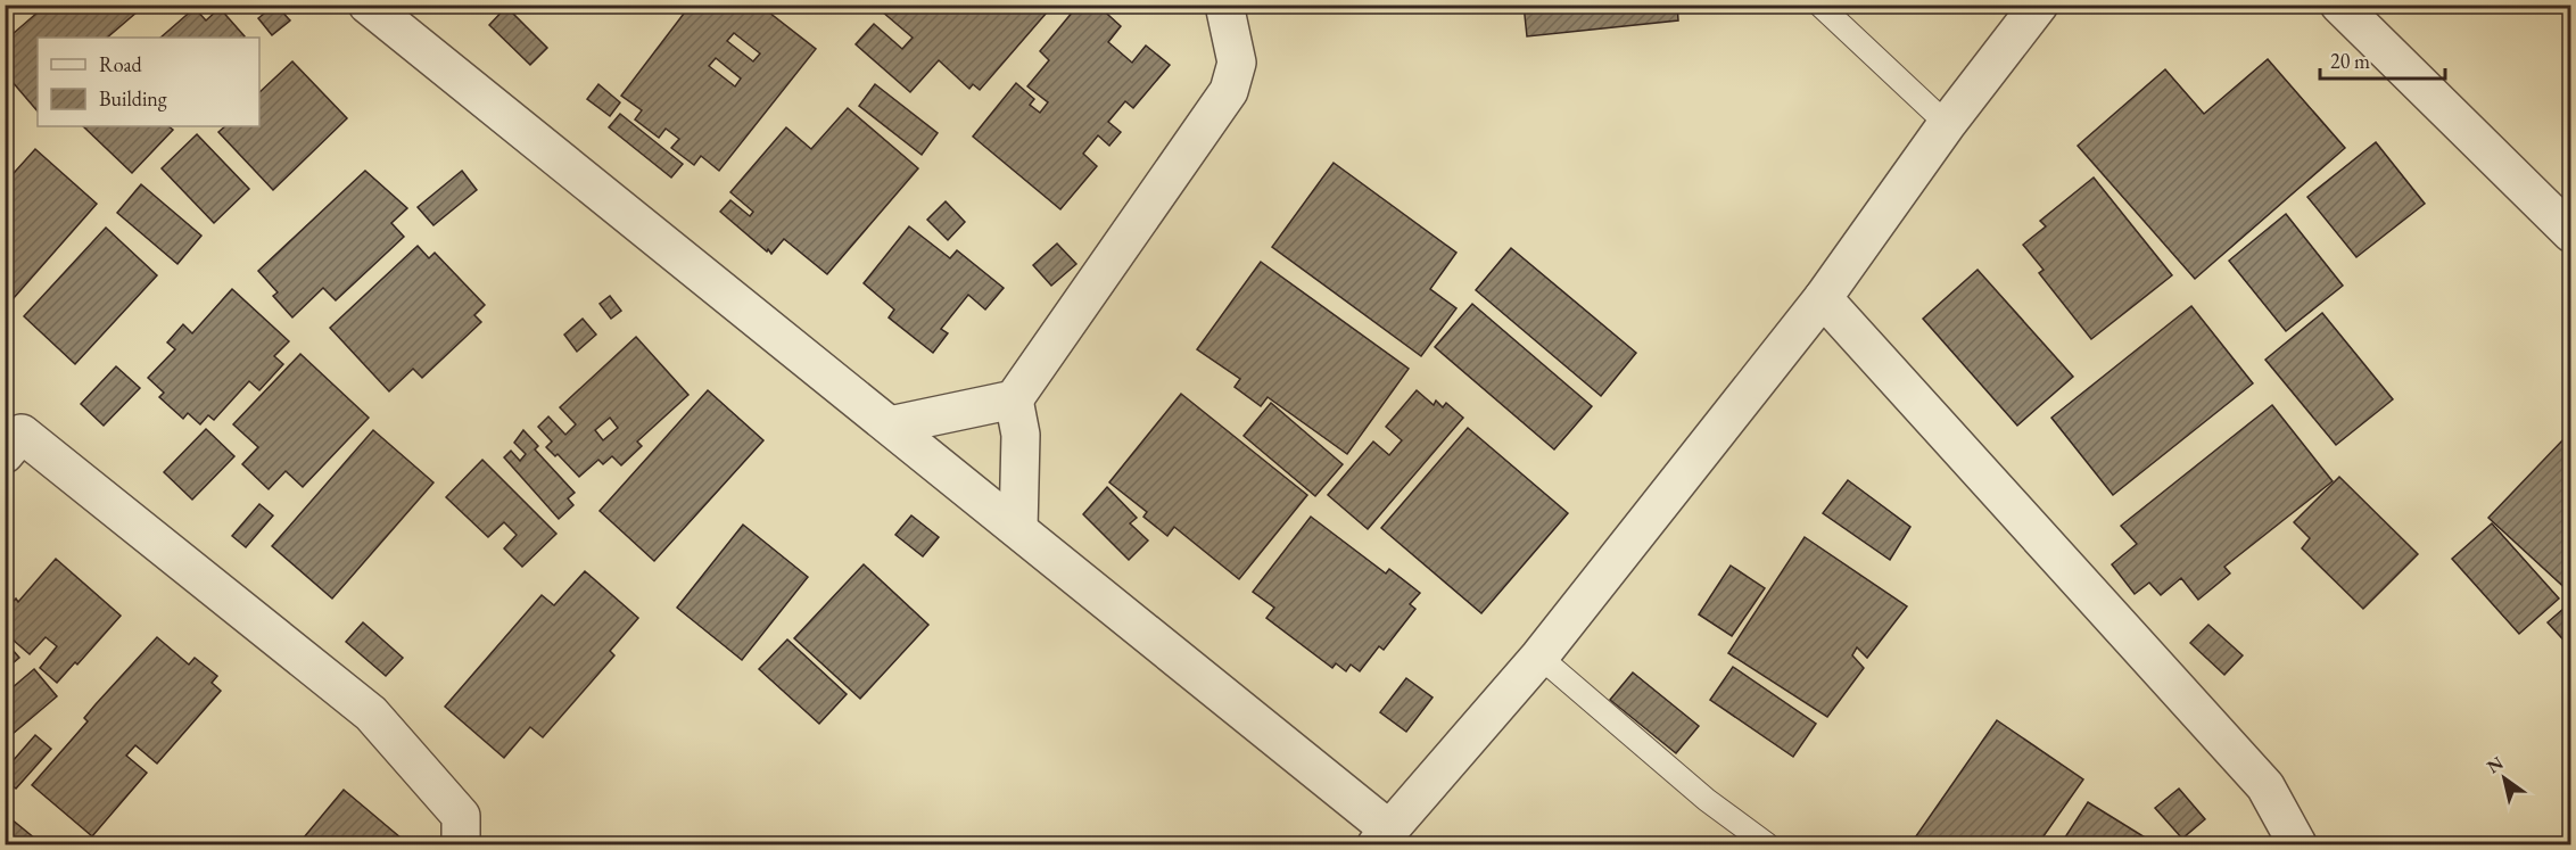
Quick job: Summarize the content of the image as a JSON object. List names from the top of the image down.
{
  "legend": ["Road", "Building"],
  "scale_bar": "20 m",
  "north": "top left"
}
